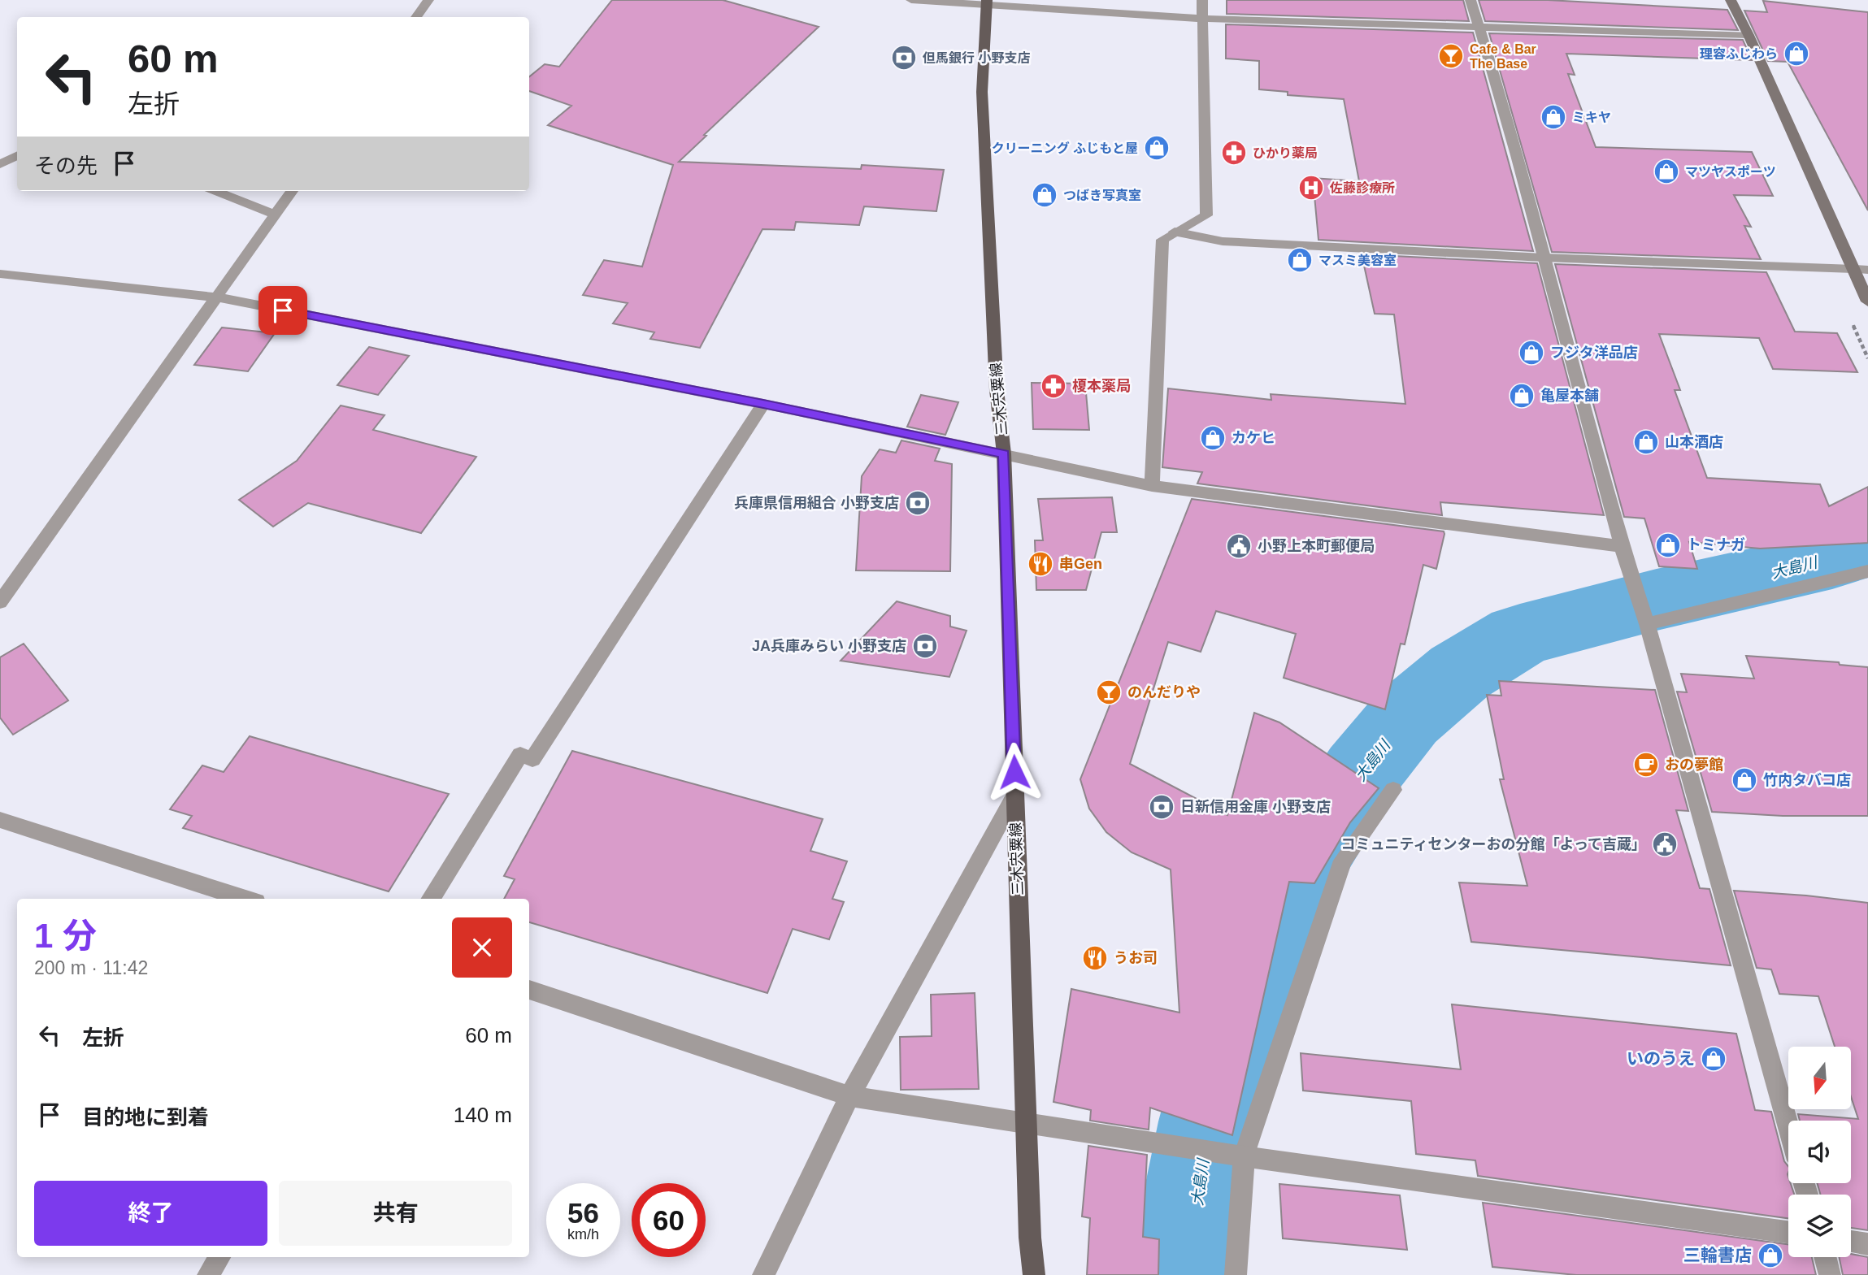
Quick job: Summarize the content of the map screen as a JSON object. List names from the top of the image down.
{
  "streets": {
    "main road": ["三木宍粟線"]
  },
  "water": ["大島川"],
  "places": {
    "shop": [
      "理容ふじわら",
      "ミキヤ",
      "クリーニング ふじもと屋",
      "マツヤスポーツ",
      "つばき写真室",
      "マスミ美容室",
      "フジタ洋品店",
      "亀屋本舗",
      "カケヒ",
      "山本酒店",
      "トミナガ",
      "竹内タバコ店",
      "いのうえ",
      "三輪書店"
    ],
    "bar": ["Cafe & Bar The Base", "のんだりや"],
    "bank": [
      "但馬銀行 小野支店",
      "兵庫県信用組合 小野支店",
      "JA兵庫みらい 小野支店",
      "日新信用金庫 小野支店"
    ],
    "pharmacy": ["ひかり薬局", "榎本薬局"],
    "hospital": ["佐藤診療所"],
    "public building": ["小野上本町郵便局", "コミュニティセンターおの分館「よって吉蔵」"],
    "restaurant": ["串Gen", "うお司"],
    "cafe": ["おの夢館"]
  },
  "north": "bottom",
  "page": {
    "turn": ["60 m", "左折"],
    "then": "その先",
    "heading": ["1 分", "200 m · 11:42"],
    "list": [
      {
        "name": "左折",
        "value": "60 m"
      },
      {
        "name": "目的地に到着",
        "value": "140 m"
      }
    ],
    "buttons": ["終了", "共有"],
    "speed": "56 km/h",
    "limit": "60"
  }
}
